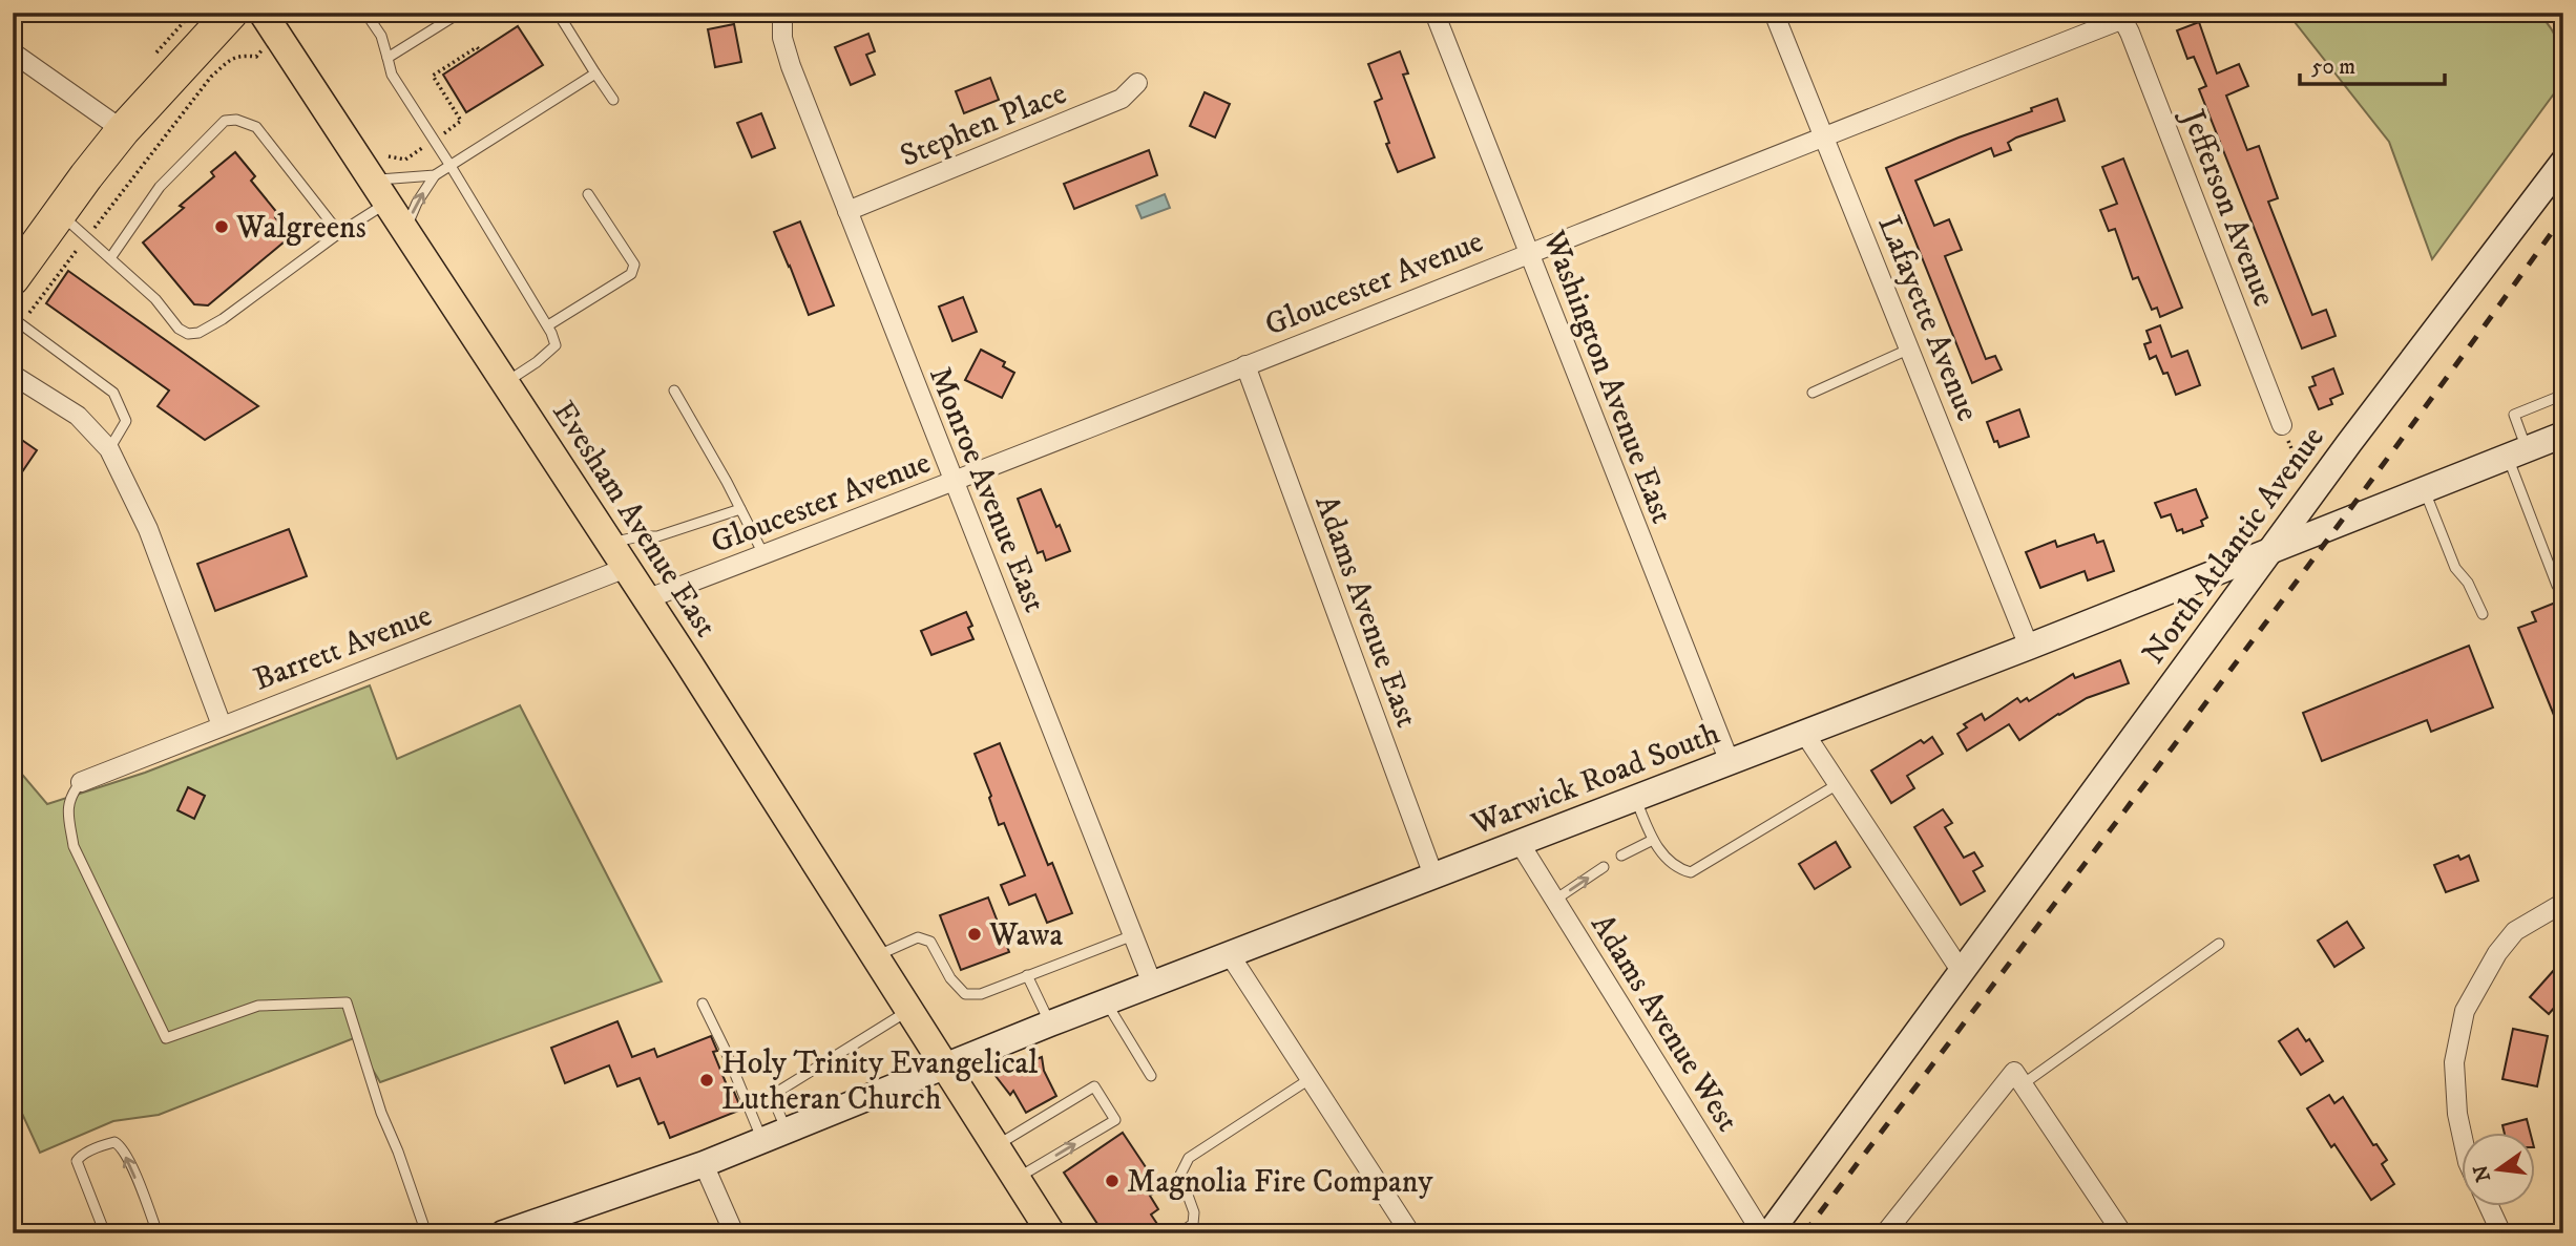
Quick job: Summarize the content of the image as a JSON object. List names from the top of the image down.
{
  "streets": {
    "main road": ["Evesham Avenue East"],
    "street": [
      "Stephen Place",
      "Jefferson Avenue",
      "Gloucester Avenue",
      "Lafayette Avenue",
      "Washington Avenue East",
      "Monroe Avenue East",
      "North Atlantic Avenue",
      "Adams Avenue East",
      "Barrett Avenue",
      "Warwick Road South",
      "Adams Avenue West"
    ]
  },
  "crossings": [
    ["Stephen Place", "Monroe Avenue East"],
    ["Jefferson Avenue", "Gloucester Avenue"],
    ["Gloucester Avenue", "Lafayette Avenue"],
    ["Gloucester Avenue", "Washington Avenue East"],
    ["Gloucester Avenue", "Monroe Avenue East"],
    ["Gloucester Avenue", "Evesham Avenue East"],
    ["Gloucester Avenue", "Adams Avenue East"],
    ["Lafayette Avenue", "Warwick Road South"],
    ["Washington Avenue East", "Warwick Road South"],
    ["Monroe Avenue East", "Warwick Road South"],
    ["Evesham Avenue East", "Barrett Avenue"],
    ["Evesham Avenue East", "Warwick Road South"],
    ["North Atlantic Avenue", "Warwick Road South"],
    ["Adams Avenue East", "Warwick Road South"],
    ["Warwick Road South", "Adams Avenue West"]
  ],
  "places": [
    "Walgreens",
    "Wawa",
    "Holy Trinity Evangelical Lutheran Church",
    "Magnolia Fire Company"
  ],
  "scale_bar": "50 m",
  "north": "left"
}
